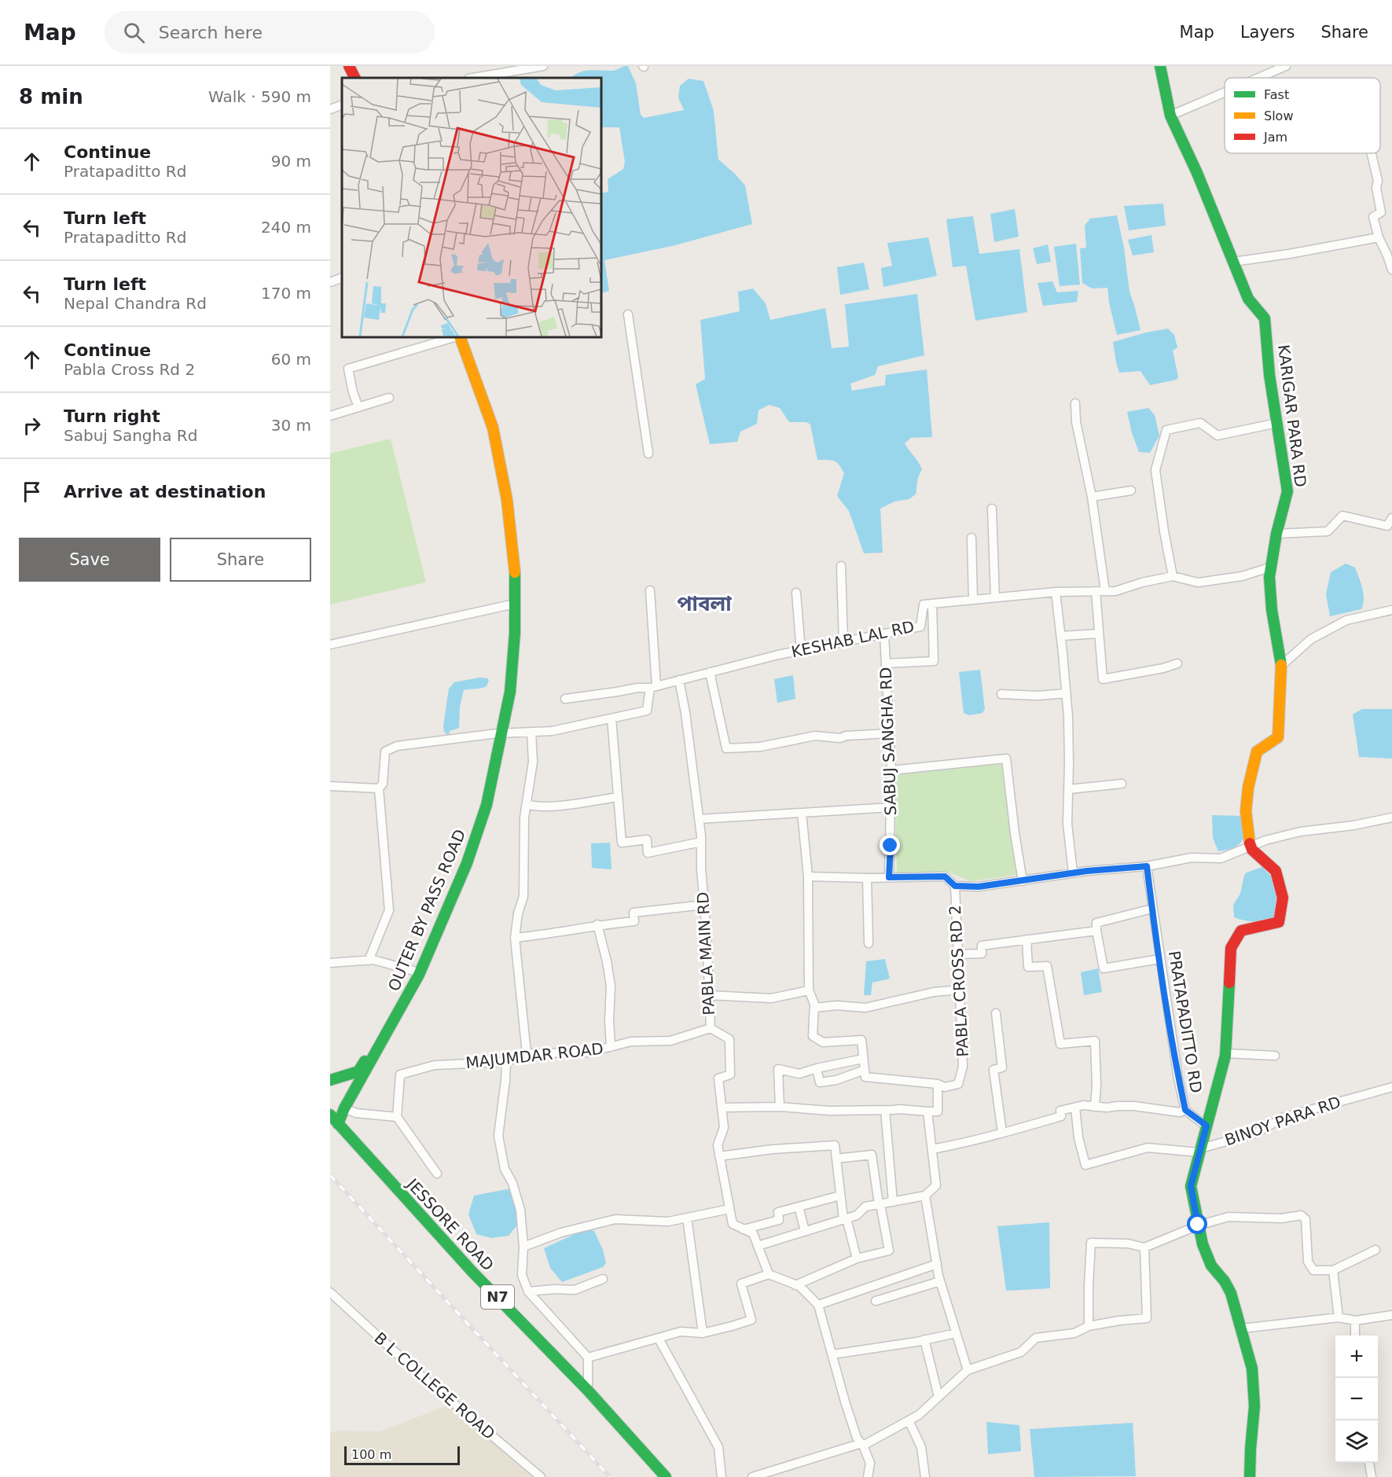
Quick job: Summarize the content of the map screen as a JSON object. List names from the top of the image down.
{
  "streets": {
    "main road": [
      "KARIGAR PARA RD",
      "OUTER BY PASS ROAD",
      "JESSORE ROAD",
      "N7"
    ],
    "street": [
      "KESHAB LAL RD",
      "SABUJ SANGHA RD",
      "PABLA MAIN RD",
      "PABLA CROSS RD 2",
      "PRATAPADITTO RD",
      "MAJUMDAR ROAD",
      "BINOY PARA RD",
      "B L COLLEGE ROAD"
    ]
  },
  "crossings": [
    ["KESHAB LAL RD", "SABUJ SANGHA RD"],
    ["KESHAB LAL RD", "PABLA MAIN RD"],
    ["SABUJ SANGHA RD", "PABLA CROSS RD 2"],
    ["OUTER BY PASS ROAD", "JESSORE ROAD"],
    ["PABLA MAIN RD", "MAJUMDAR ROAD"]
  ],
  "districts": ["পাবলা"],
  "legend": ["Fast", "Slow", "Jam"],
  "scale_bar": "100 m",
  "page": {
    "header": "Map",
    "search": "Search here",
    "nav": ["Map", "Layers", "Share"],
    "heading": ["8 min", "Walk · 590 m"],
    "list": [
      ["Continue", "Pratapaditto Rd", "90 m"],
      ["Turn left", "Pratapaditto Rd", "240 m"],
      ["Turn left", "Nepal Chandra Rd", "170 m"],
      ["Continue", "Pabla Cross Rd 2", "60 m"],
      ["Turn right", "Sabuj Sangha Rd", "30 m"],
      "Arrive at destination"
    ],
    "buttons": ["Save", "Share"],
    "map_buttons": ["+", "−"],
    "scale": "100 m"
  }
}
